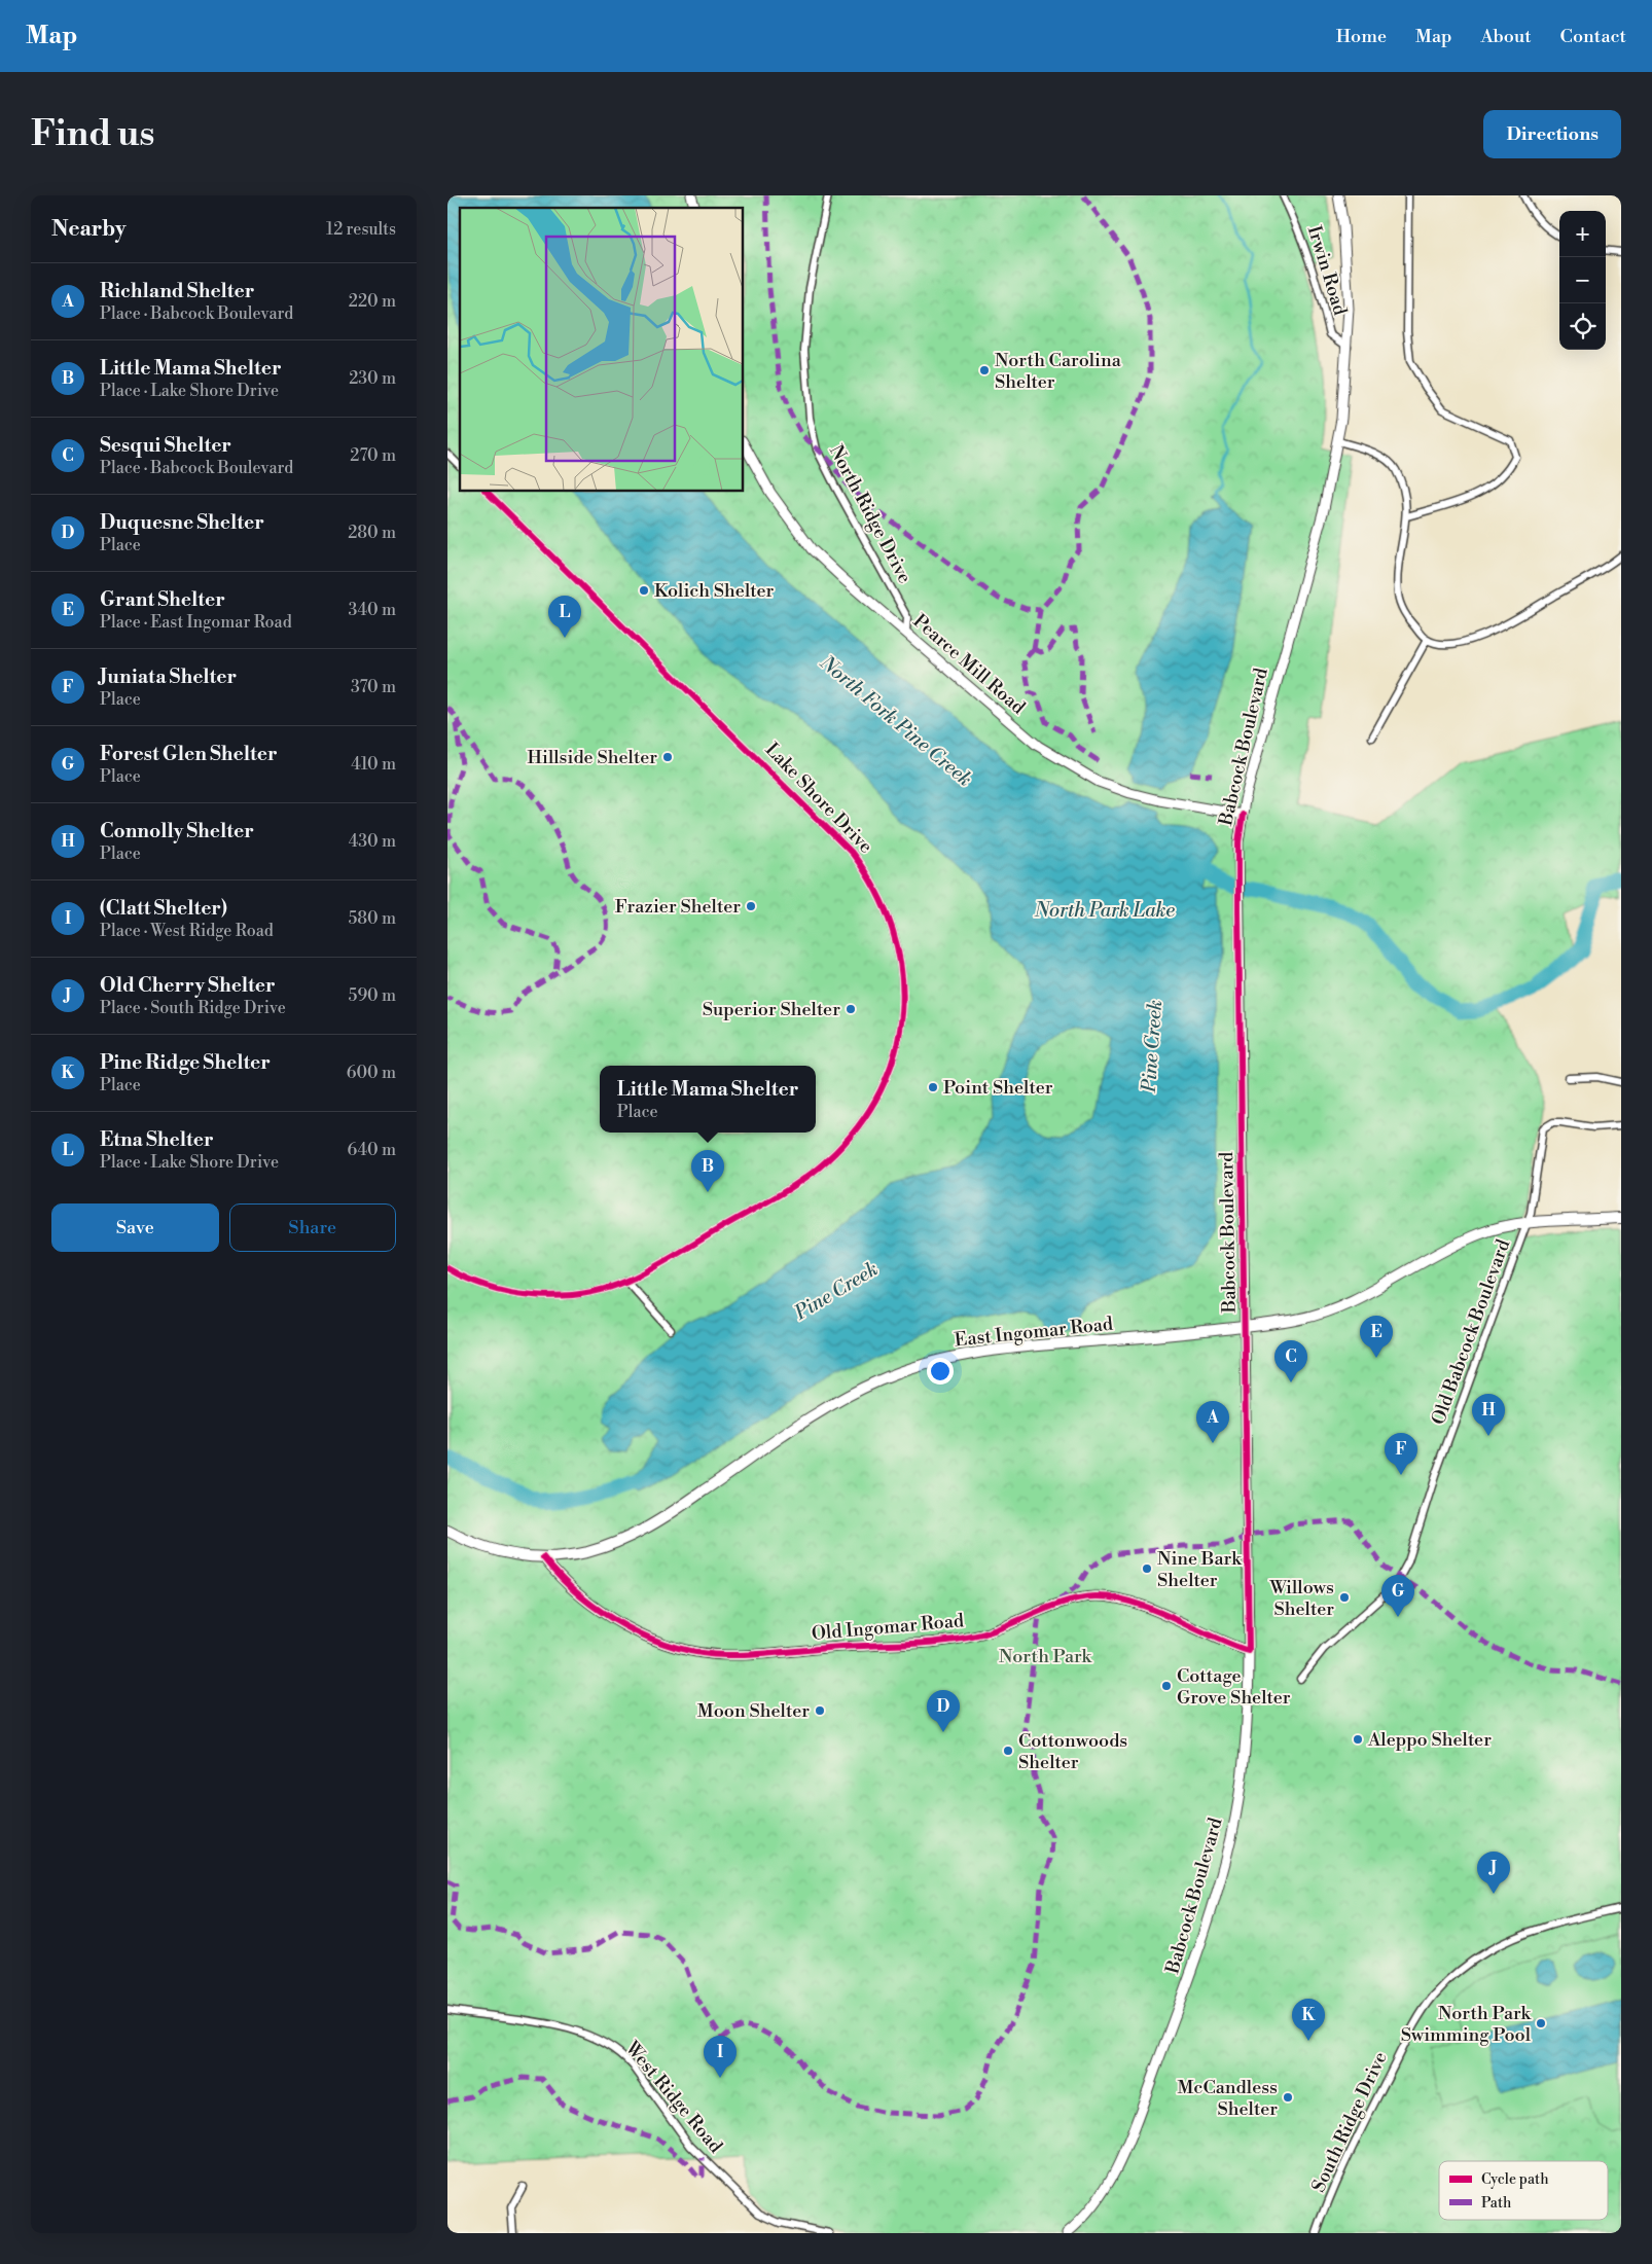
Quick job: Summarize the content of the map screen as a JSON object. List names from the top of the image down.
{
  "streets": {
    "main road": [
      "Pearce Mill Road",
      "Babcock Boulevard",
      "East Ingomar Road",
      "Old Ingomar Road"
    ],
    "street": [
      "Irwin Road",
      "North Ridge Drive",
      "Lake Shore Drive",
      "Old Babcock Boulevard",
      "West Ridge Road",
      "South Ridge Drive"
    ]
  },
  "crossings": [
    ["Irwin Road", "Babcock Boulevard"],
    ["North Ridge Drive", "Pearce Mill Road"],
    ["Pearce Mill Road", "Babcock Boulevard"],
    ["Babcock Boulevard", "East Ingomar Road"],
    ["Babcock Boulevard", "Old Ingomar Road"],
    ["East Ingomar Road", "Old Babcock Boulevard"],
    ["East Ingomar Road", "Old Ingomar Road"]
  ],
  "water": ["North Fork Pine Creek", "North Park Lake", "Pine Creek"],
  "parks": ["North Park"],
  "places": [
    "North Carolina Shelter",
    "Kolich Shelter",
    "Hillside Shelter",
    "Frazier Shelter",
    "Superior Shelter",
    "Point Shelter",
    "Nine Bark Shelter",
    "Willows Shelter",
    "Cottage Grove Shelter",
    "Moon Shelter",
    "Aleppo Shelter",
    "Cottonwoods Shelter",
    "North Park Swimming Pool",
    "McCandless Shelter"
  ],
  "legend": ["Cycle path", "Path"],
  "page": {
    "header": "Map",
    "nav": [
      "Home",
      "Map",
      "About",
      "Contact"
    ],
    "buttons": [
      "Directions",
      ["Save", "Share"]
    ],
    "title": "Find us",
    "heading": ["Nearby", "12 results"],
    "map_buttons": ["+", "−"],
    "list": [
      {
        "mark": "A",
        "name": "Richland Shelter",
        "note": "Place · Babcock Boulevard",
        "value": "220 m"
      },
      {
        "mark": "B",
        "name": "Little Mama Shelter",
        "note": "Place · Lake Shore Drive",
        "value": "230 m"
      },
      {
        "mark": "C",
        "name": "Sesqui Shelter",
        "note": "Place · Babcock Boulevard",
        "value": "270 m"
      },
      {
        "mark": "D",
        "name": "Duquesne Shelter",
        "note": "Place",
        "value": "280 m"
      },
      {
        "mark": "E",
        "name": "Grant Shelter",
        "note": "Place · East Ingomar Road",
        "value": "340 m"
      },
      {
        "mark": "F",
        "name": "Juniata Shelter",
        "note": "Place",
        "value": "370 m"
      },
      {
        "mark": "G",
        "name": "Forest Glen Shelter",
        "note": "Place",
        "value": "410 m"
      },
      {
        "mark": "H",
        "name": "Connolly Shelter",
        "note": "Place",
        "value": "430 m"
      },
      {
        "mark": "I",
        "name": "(Clatt Shelter)",
        "note": "Place · West Ridge Road",
        "value": "580 m"
      },
      {
        "mark": "J",
        "name": "Old Cherry Shelter",
        "note": "Place · South Ridge Drive",
        "value": "590 m"
      },
      {
        "mark": "K",
        "name": "Pine Ridge Shelter",
        "note": "Place",
        "value": "600 m"
      },
      {
        "mark": "L",
        "name": "Etna Shelter",
        "note": "Place · Lake Shore Drive",
        "value": "640 m"
      }
    ],
    "pins": [
      "L",
      "B",
      "E",
      "C",
      "H",
      "A",
      "F",
      "G",
      "D",
      "J",
      "K",
      "I"
    ],
    "popup": ["Little Mama Shelter", "Place"]
  }
}
